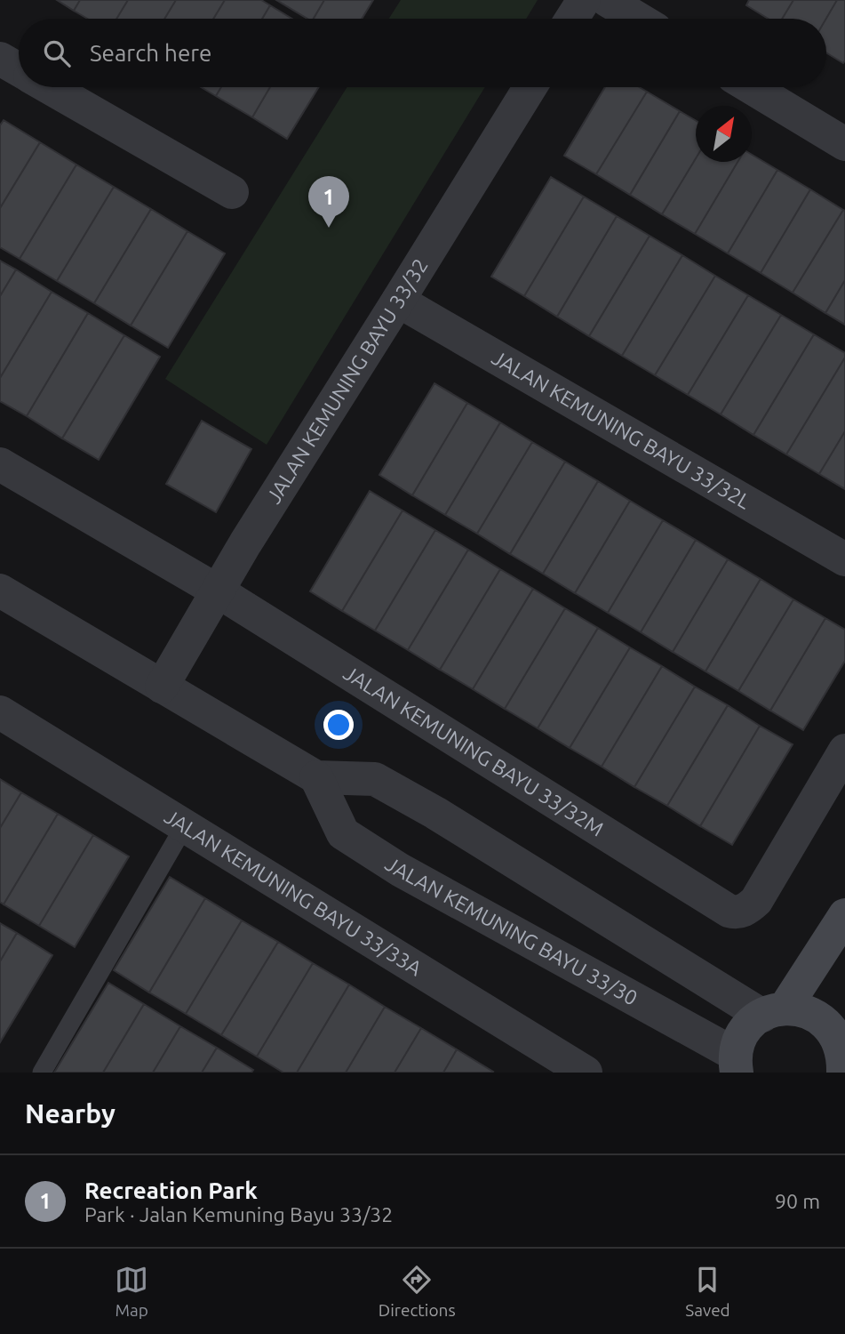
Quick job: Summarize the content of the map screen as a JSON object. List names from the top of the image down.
{
  "streets": {
    "street": [
      "JALAN KEMUNING BAYU 33/32",
      "JALAN KEMUNING BAYU 33/32L",
      "JALAN KEMUNING BAYU 33/32M",
      "JALAN KEMUNING BAYU 33/33A",
      "JALAN KEMUNING BAYU 33/30"
    ]
  },
  "crossings": [
    ["JALAN KEMUNING BAYU 33/32", "JALAN KEMUNING BAYU 33/32L"],
    ["JALAN KEMUNING BAYU 33/32", "JALAN KEMUNING BAYU 33/32M"]
  ],
  "north": "top right",
  "page": {
    "search": "Search here",
    "pins": "1",
    "heading": "Nearby",
    "list": [
      {
        "mark": "1",
        "name": "Recreation Park",
        "note": "Park · Jalan Kemuning Bayu 33/32",
        "value": "90 m"
      }
    ],
    "nav": ["Map", "Directions", "Saved"]
  }
}
